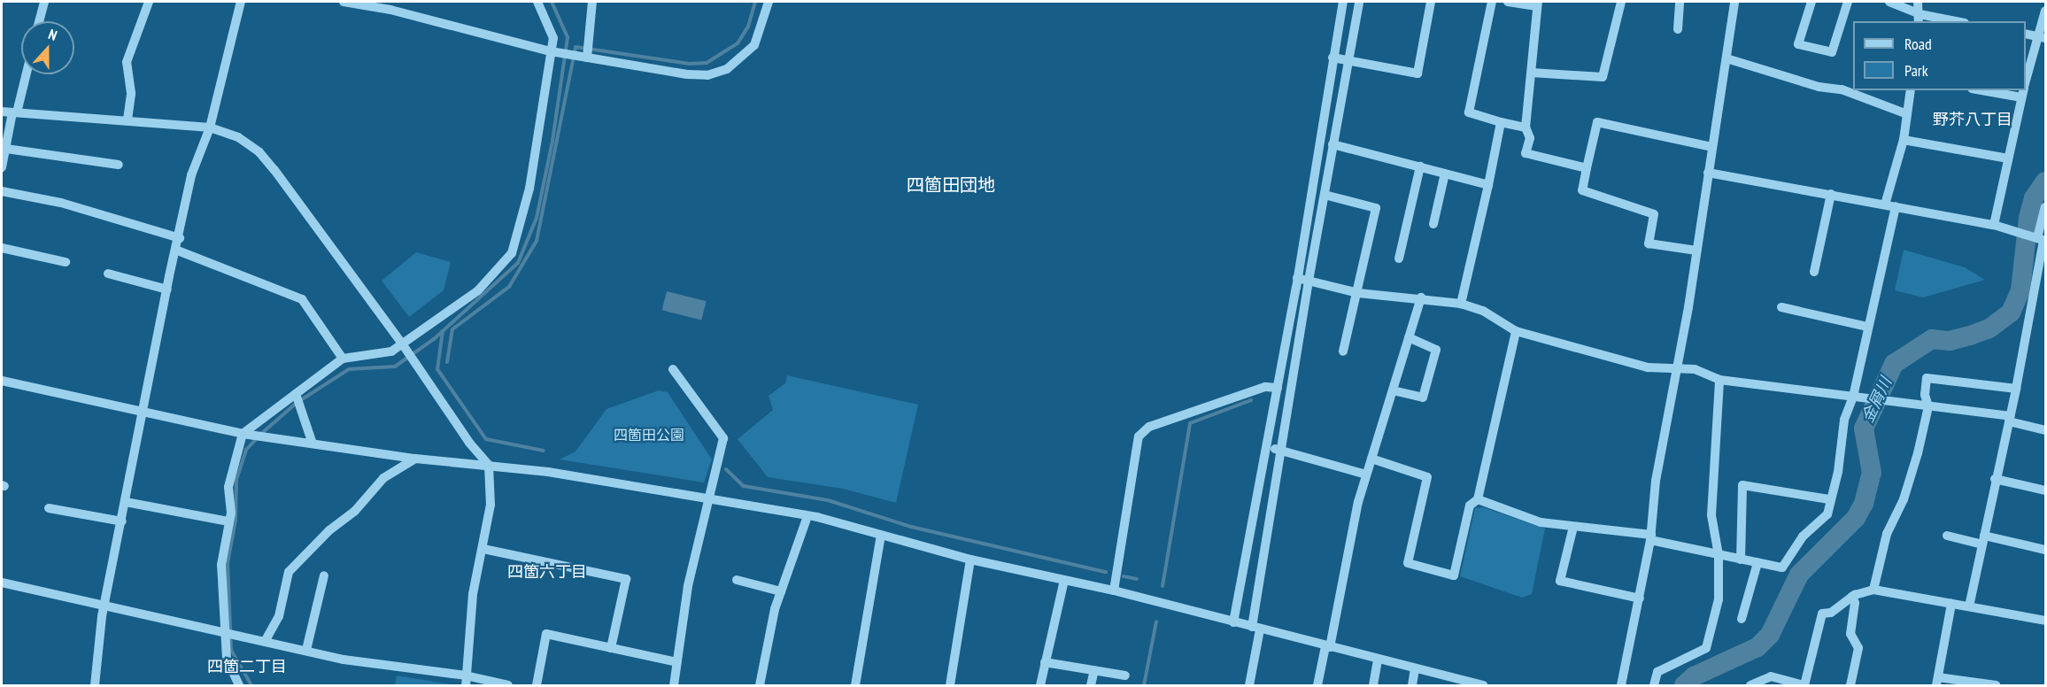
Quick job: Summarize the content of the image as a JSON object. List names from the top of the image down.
{
  "districts": [
    "野芥八丁目",
    "四箇田団地",
    "四箇六丁目",
    "四箇二丁目"
  ],
  "water": ["金屑川"],
  "parks": ["四箇田公園"],
  "legend": ["Road", "Park"],
  "north": "top"
}
